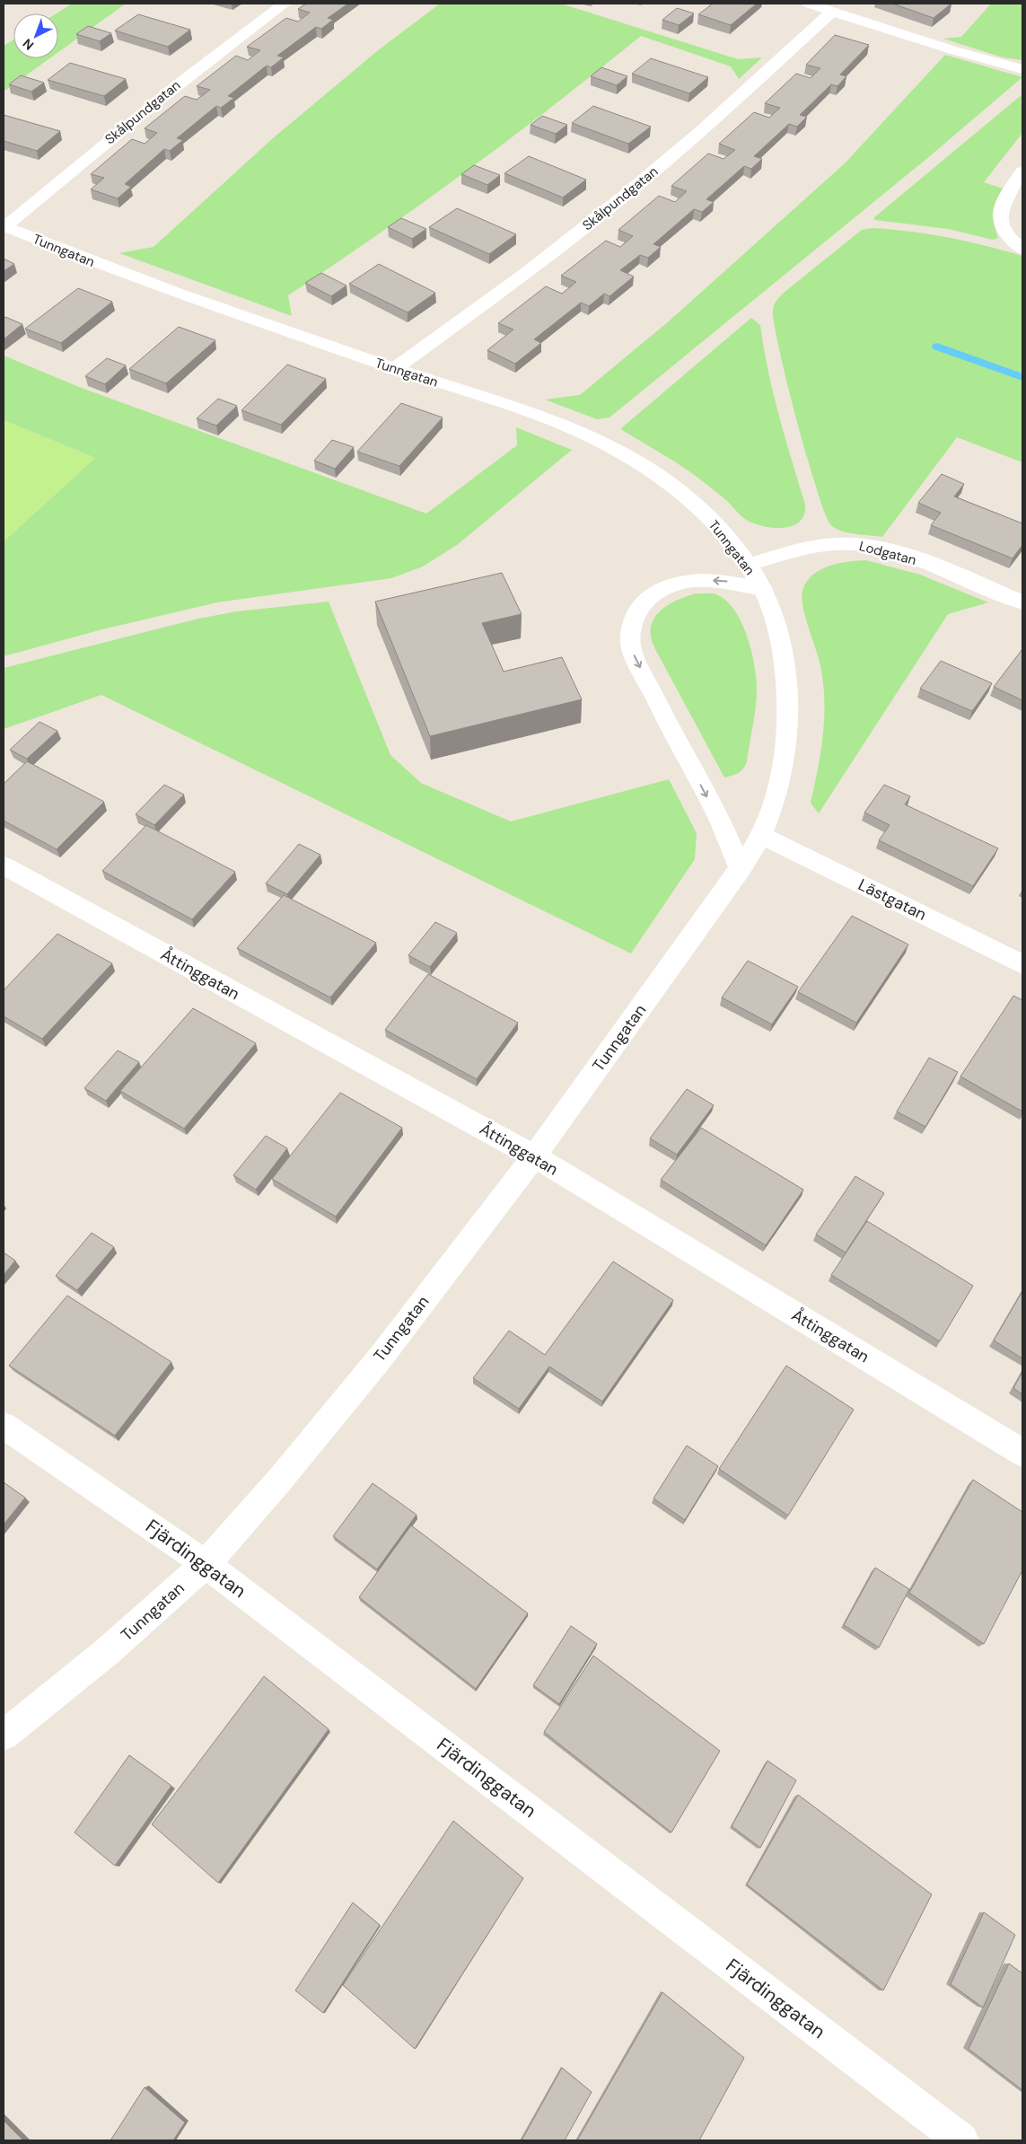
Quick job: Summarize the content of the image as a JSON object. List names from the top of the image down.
{
  "streets": {
    "street": [
      "Skålpundgatan",
      "Tunngatan",
      "Lodgatan",
      "Lästgatan",
      "Åttinggatan",
      "Fjärdinggatan"
    ]
  },
  "crossings": [
    ["Skålpundgatan", "Tunngatan"],
    ["Tunngatan", "Lodgatan"],
    ["Tunngatan", "Lästgatan"],
    ["Tunngatan", "Åttinggatan"],
    ["Tunngatan", "Fjärdinggatan"]
  ],
  "north": "bottom left"
}
